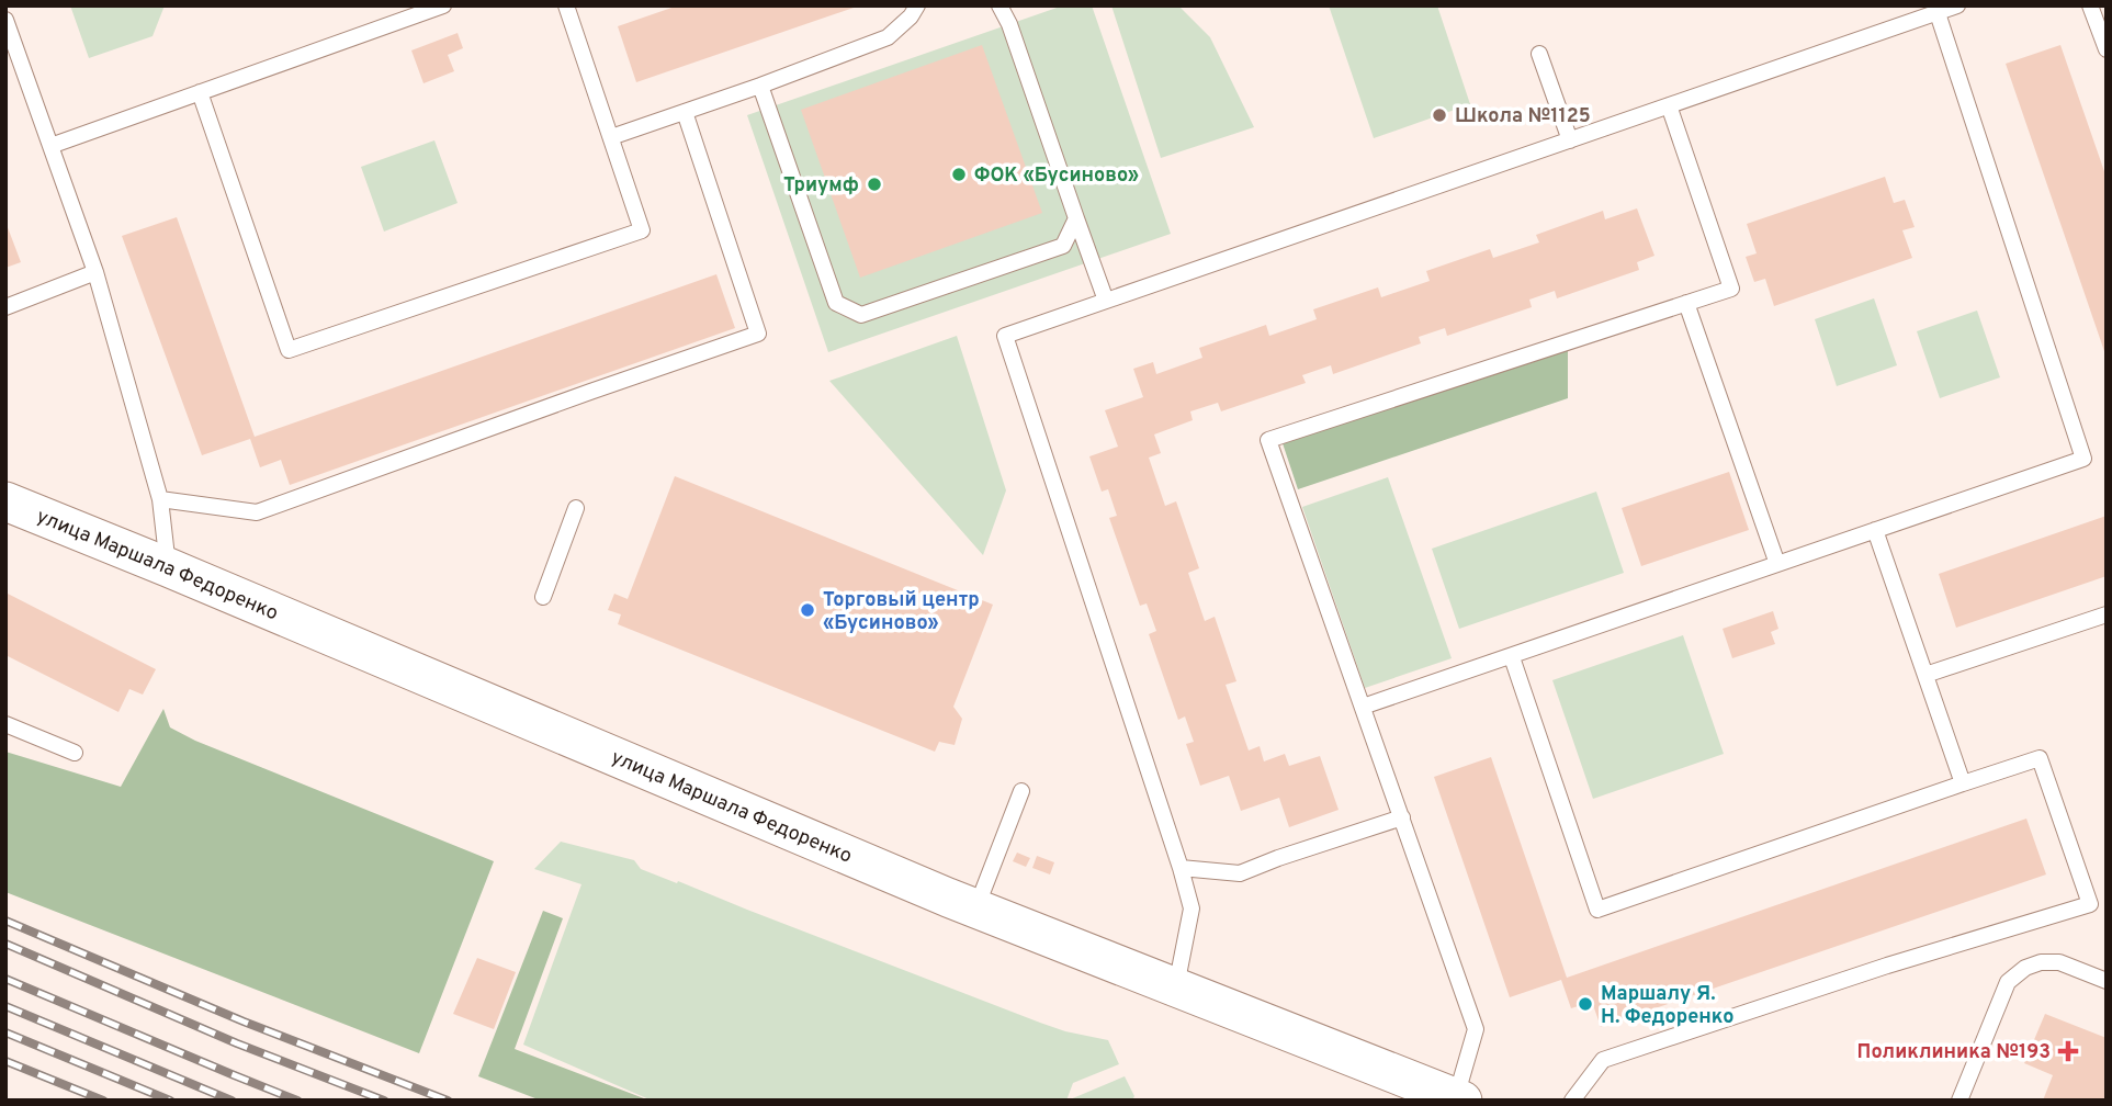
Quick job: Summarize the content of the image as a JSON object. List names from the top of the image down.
{
  "streets": {
    "street": ["улица Маршала Федоренко"]
  },
  "places": {
    "other": [
      "Школа №1125",
      "ФОК «Бусиново»",
      "Триумф",
      "Торговый центр «Бусиново»",
      "Маршалу Я. Н. Федоренко"
    ],
    "health": ["Поликлиника №193"]
  }
}
